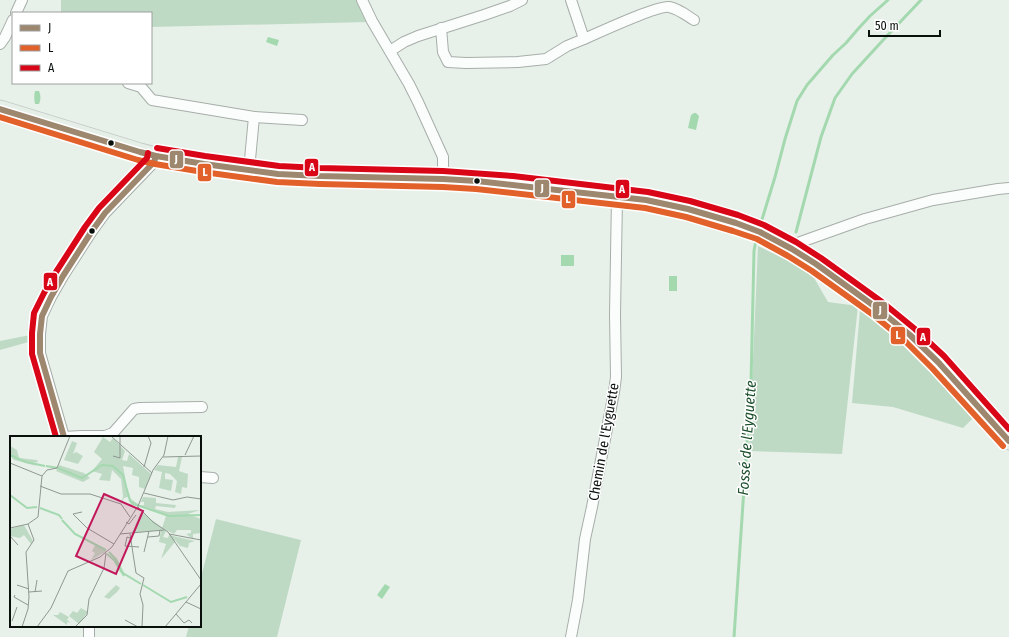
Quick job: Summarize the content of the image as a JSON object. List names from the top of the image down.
{
  "streets": {
    "street": ["Chemin de l'Eyguette"]
  },
  "water": ["Fossé de l'Eyguette"],
  "lines": ["transit line J", "transit line L", "transit line A"],
  "legend": ["J", "L", "A"],
  "scale_bar": "50 m"
}
